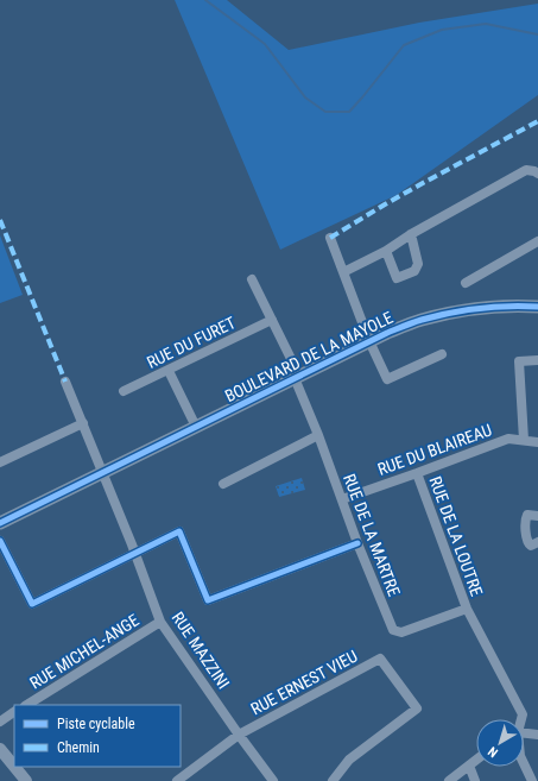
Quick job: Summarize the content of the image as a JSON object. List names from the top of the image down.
{
  "streets": {
    "main road": ["BOULEVARD DE LA MAYOLE"],
    "street": [
      "RUE DU FURET",
      "RUE DU BLAIREAU",
      "RUE DE LA MARTRE",
      "RUE DE LA LOUTRE",
      "RUE MAZZINI",
      "RUE MICHEL-ANGE",
      "RUE ERNEST VIEU"
    ]
  },
  "crossings": [
    ["RUE DU FURET", "RUE DE LA MARTRE"],
    ["BOULEVARD DE LA MAYOLE", "RUE DE LA MARTRE"],
    ["BOULEVARD DE LA MAYOLE", "RUE MAZZINI"],
    ["RUE DU BLAIREAU", "RUE DE LA MARTRE"],
    ["RUE DU BLAIREAU", "RUE DE LA LOUTRE"],
    ["RUE DE LA MARTRE", "RUE DE LA LOUTRE"],
    ["RUE MAZZINI", "RUE MICHEL-ANGE"],
    ["RUE MAZZINI", "RUE ERNEST VIEU"]
  ],
  "legend": ["Piste cyclable", "Chemin"],
  "north": "bottom left"
}
